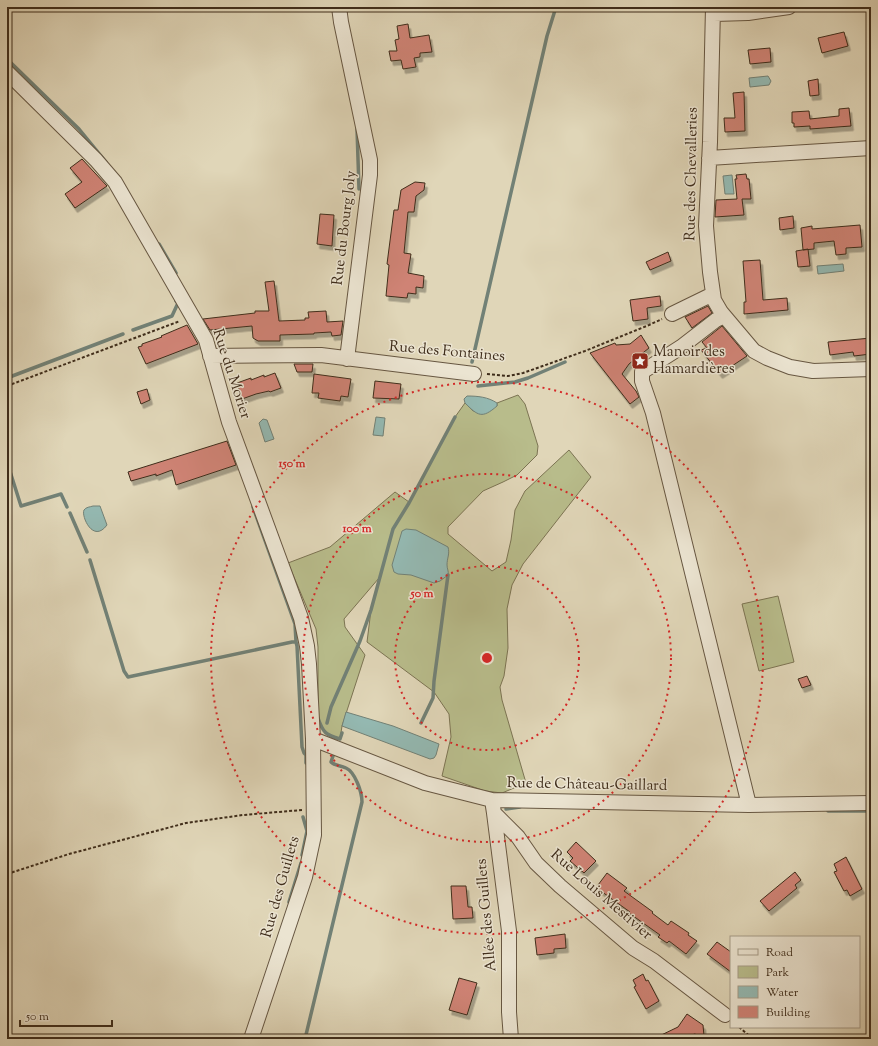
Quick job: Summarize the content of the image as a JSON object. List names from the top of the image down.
{
  "streets": {
    "street": [
      "Rue des Chevalleries",
      "Rue du Bourg Joly",
      "Rue des Fontaines",
      "Rue du Morier",
      "Rue de Château-Gaillard",
      "Rue des Guillets",
      "Rue Louis Mestivier",
      "Allée des Guillets"
    ]
  },
  "crossings": [
    ["Rue du Bourg Joly", "Rue des Fontaines"],
    ["Rue des Fontaines", "Rue du Morier"],
    ["Rue du Morier", "Rue de Château-Gaillard"],
    ["Rue du Morier", "Rue des Guillets"],
    ["Rue de Château-Gaillard", "Rue des Guillets"],
    ["Rue de Château-Gaillard", "Rue Louis Mestivier"],
    ["Rue de Château-Gaillard", "Allée des Guillets"],
    ["Rue Louis Mestivier", "Allée des Guillets"]
  ],
  "places": {
    "place": ["Manoir des Hamardières"]
  },
  "legend": [
    "Road",
    "Park",
    "Water",
    "Building"
  ],
  "scale_bar": "50 m",
  "rings": ["150 m", "100 m", "50 m"]
}
